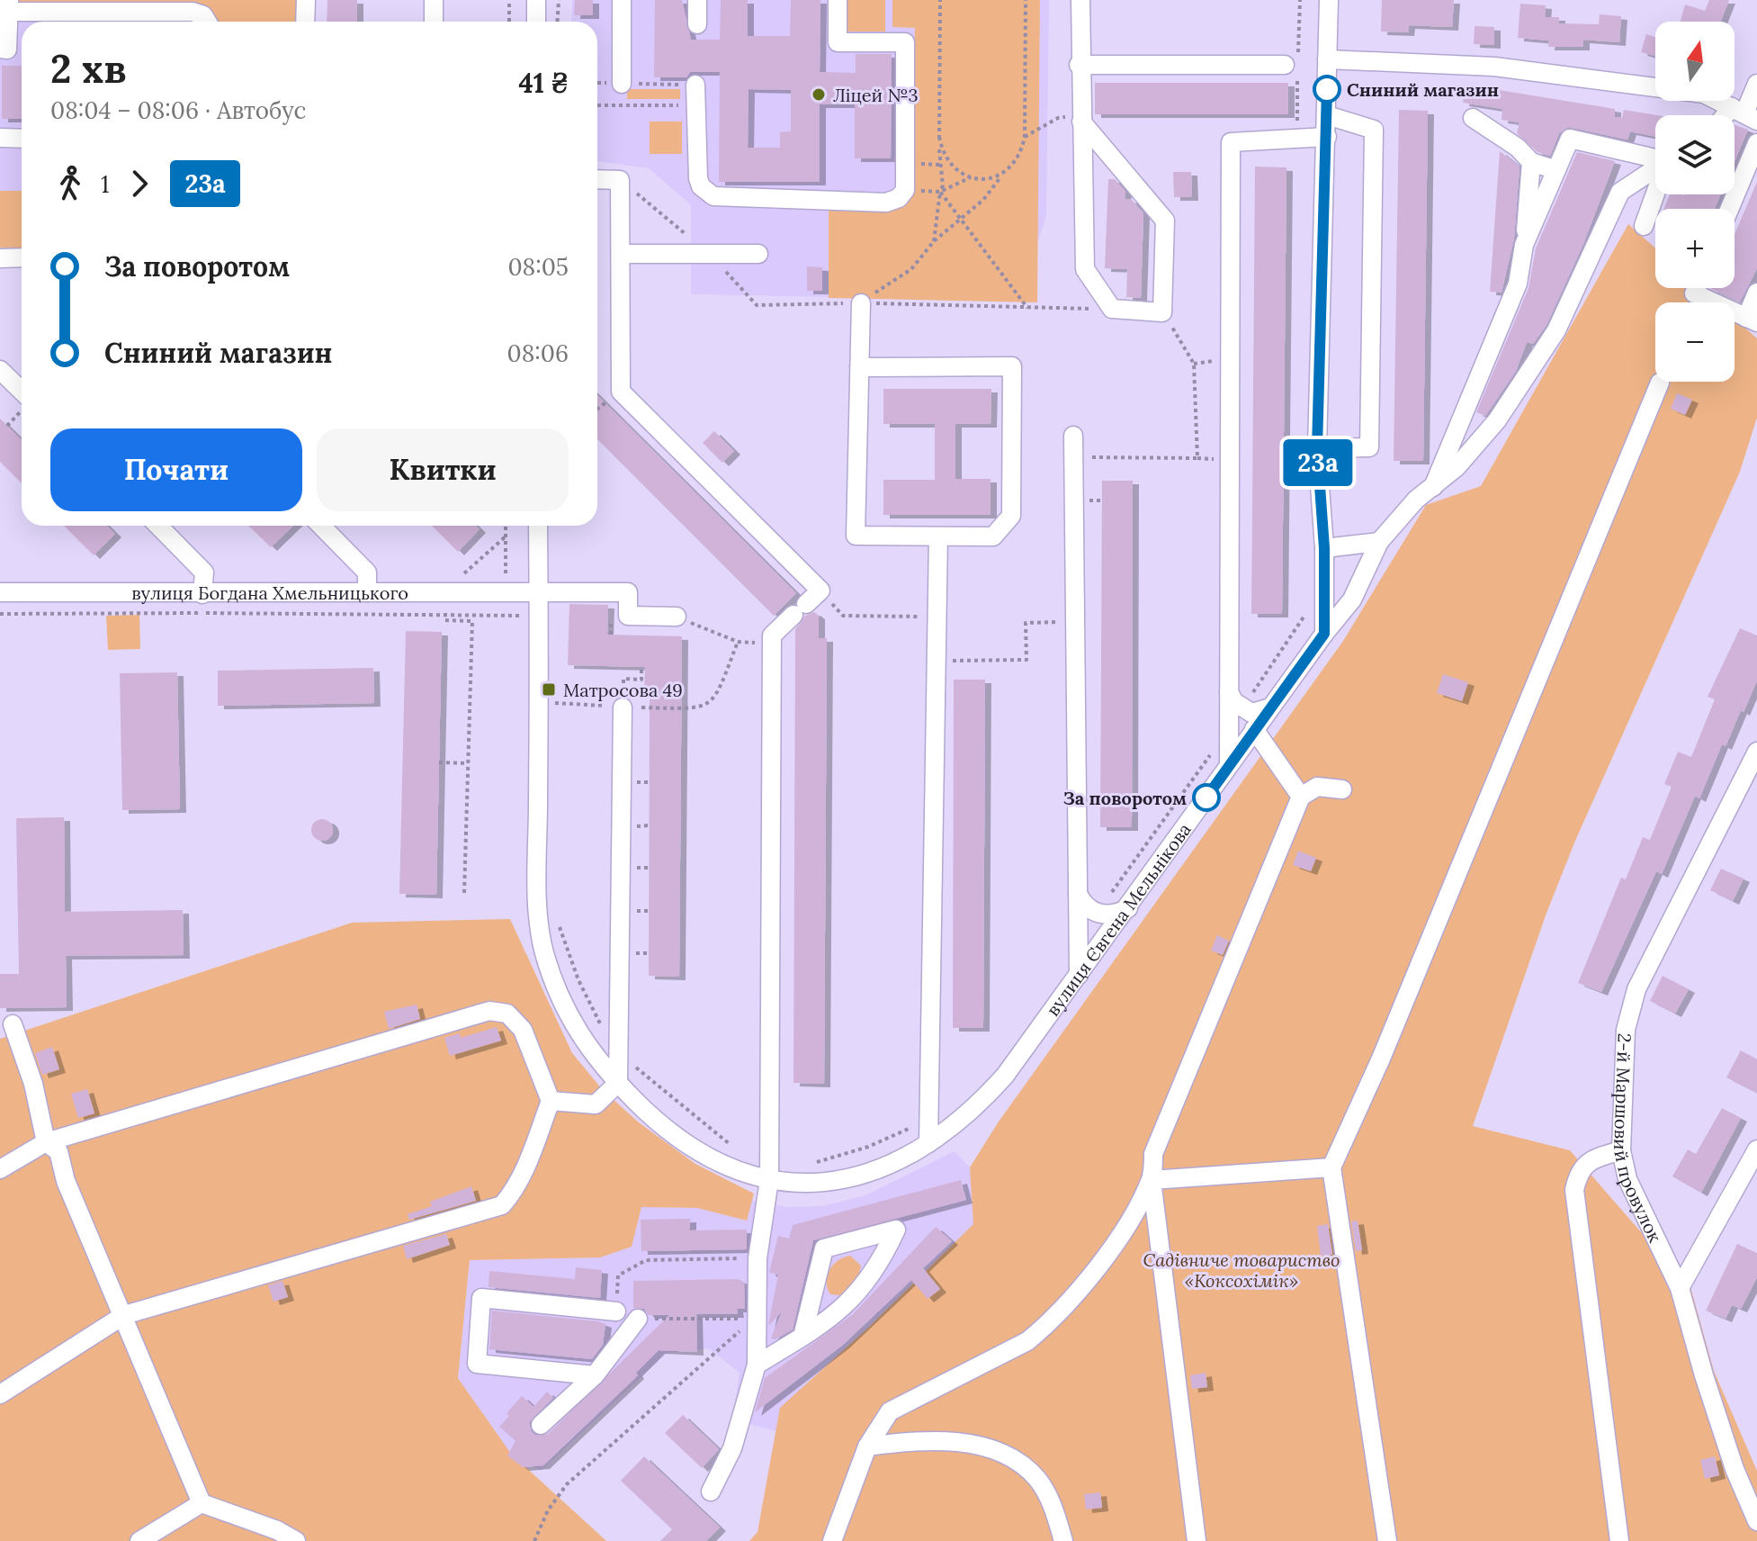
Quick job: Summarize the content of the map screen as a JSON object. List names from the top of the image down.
{
  "streets": {
    "street": ["вулиця Богдана Хмельницького", "вулиця Євгена Мельнікова", "2-й Маршовий провулок"]
  },
  "crossings": [
    ["вулиця Богдана Хмельницького", "вулиця Євгена Мельнікова"]
  ],
  "parks": ["Садівниче товариство «Коксохімік»"],
  "places": {
    "other": ["Сниний магазин", "Ліцей №3", "За поворотом"],
    "transit": ["Матросова 49"]
  },
  "lines": ["bus line 23а"],
  "north": "top",
  "page": {
    "on_map": "23а",
    "map_buttons": ["+", "−"],
    "heading": ["2 хв", "08:04 – 08:06 · Автобус", "41 ₴"],
    "legs": ["1", "23а"],
    "list": [
      {
        "name": "За поворотом",
        "value": "08:05"
      },
      {
        "name": "Сниний магазин",
        "value": "08:06"
      }
    ],
    "buttons": ["Почати", "Квитки"]
  }
}
